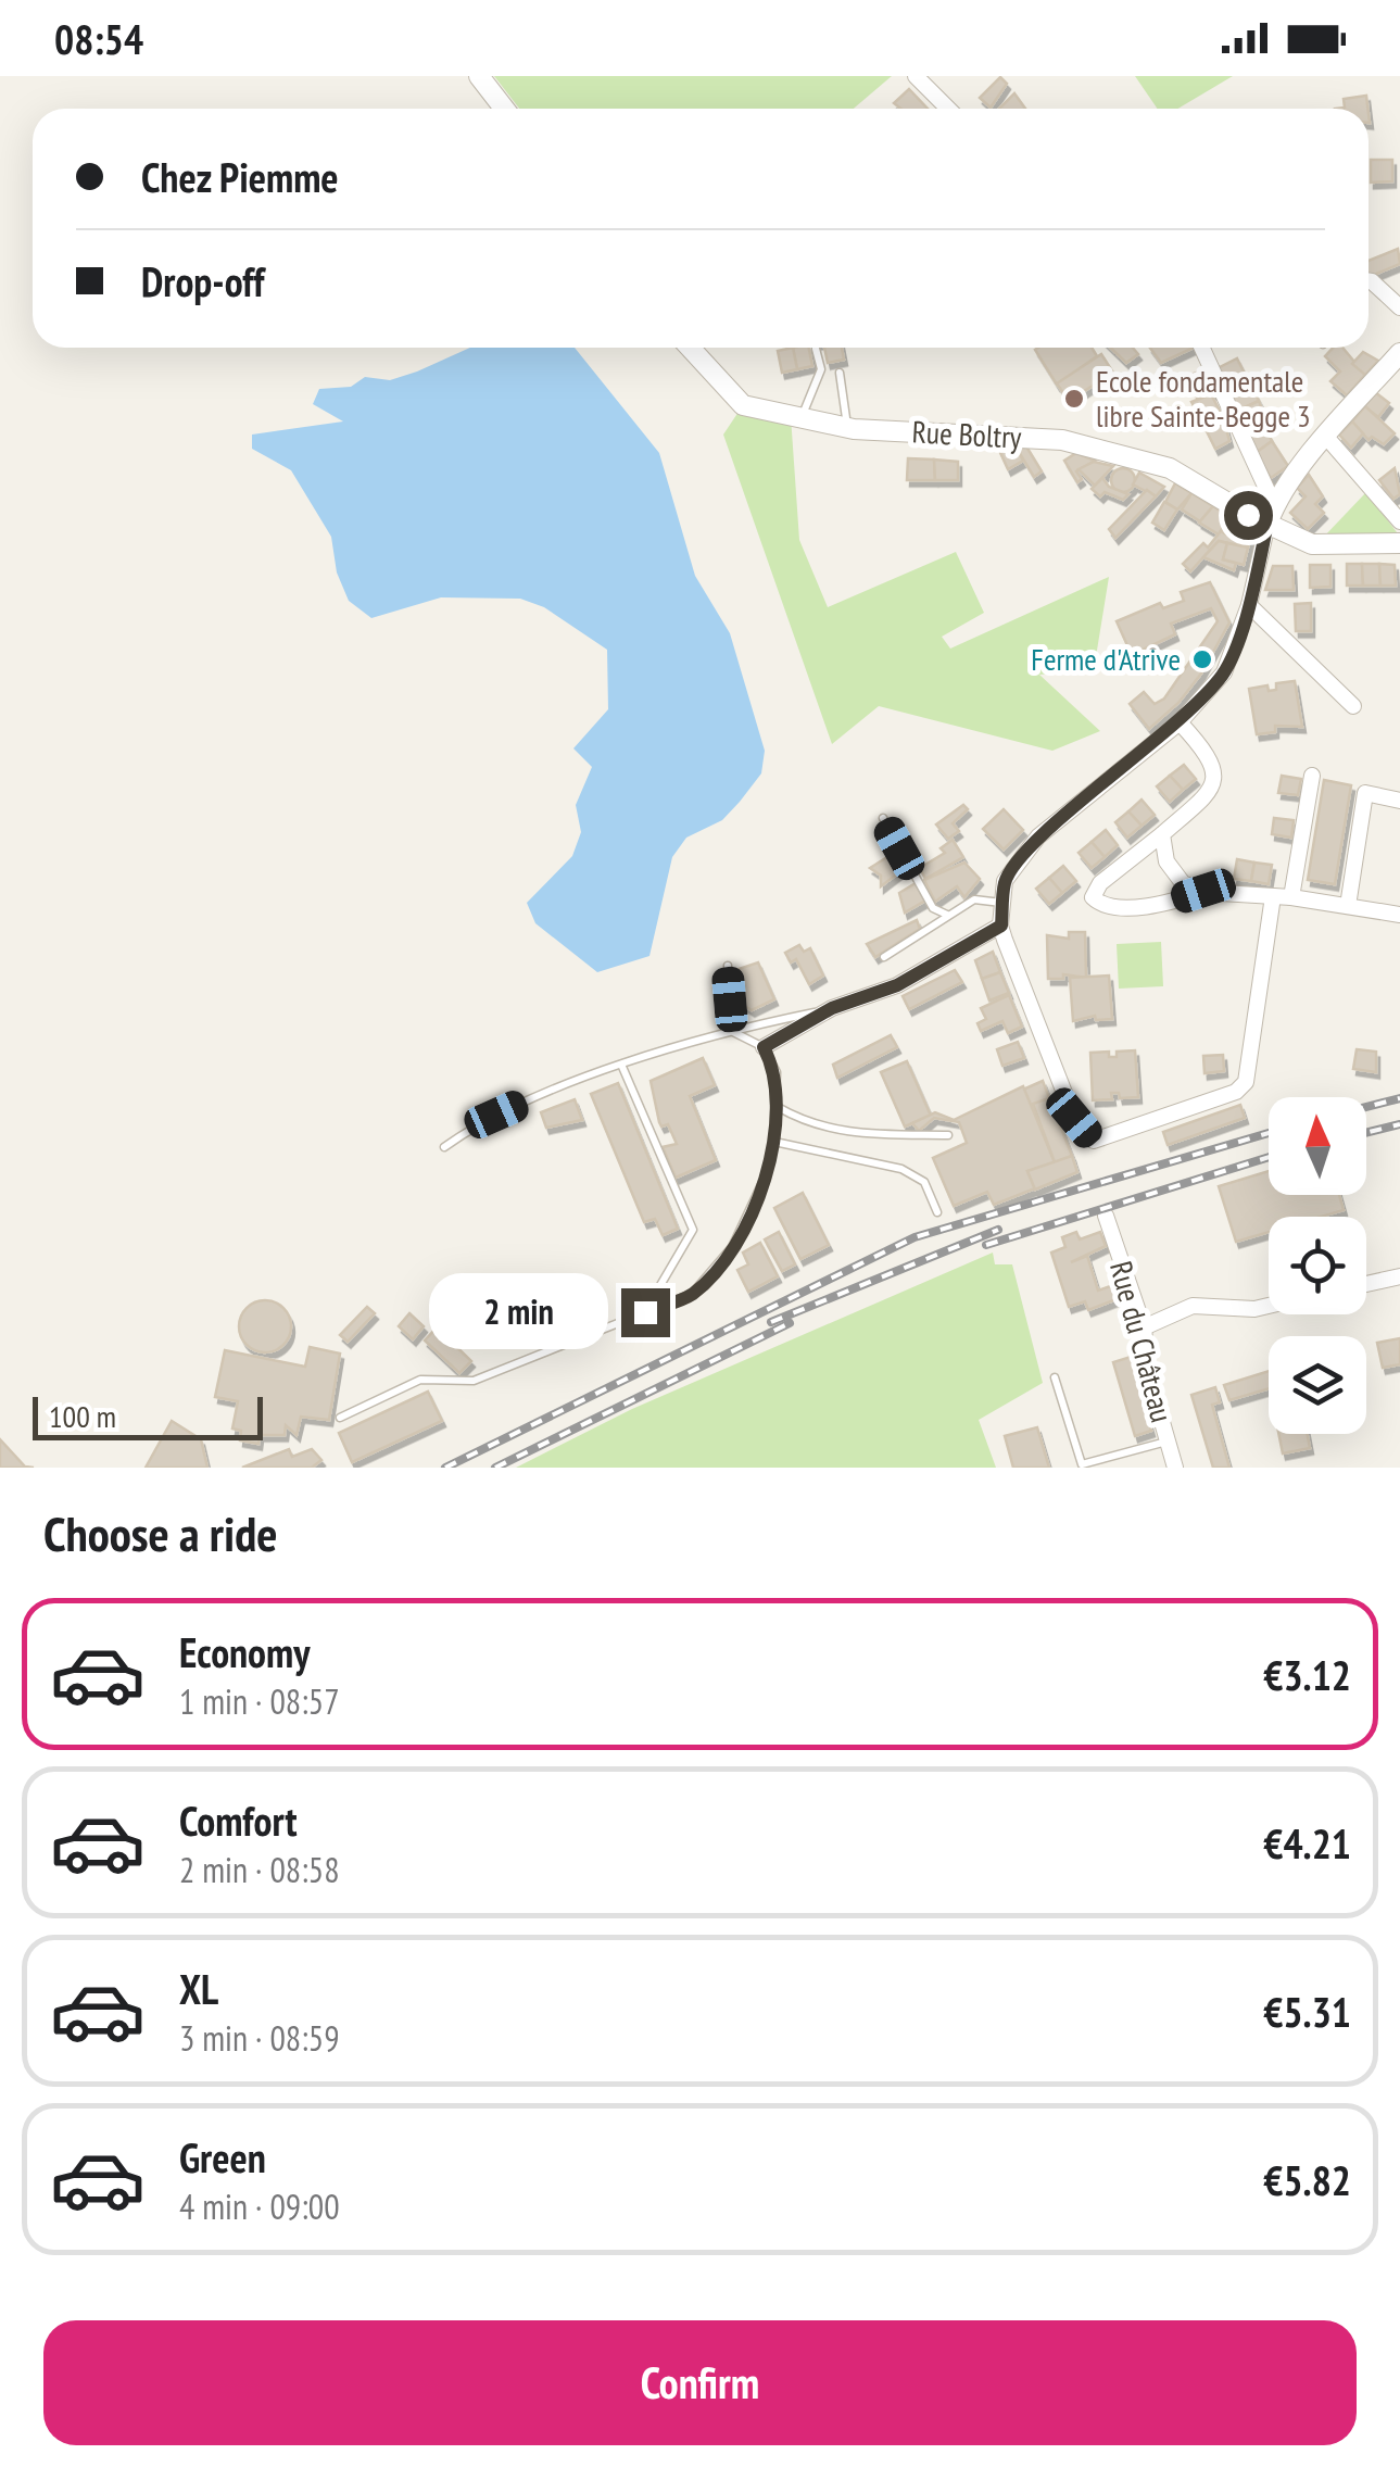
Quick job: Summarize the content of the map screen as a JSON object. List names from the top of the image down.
{
  "streets": {
    "street": ["Rue Boltry", "Rue du Château"]
  },
  "places": ["Ecole fondamentale libre Sainte-Begge 3", "Ferme d'Atrive"],
  "scale_bar": "100 m",
  "north": "top",
  "page": {
    "status": "08:54",
    "banner": ["Chez Piemme", "Drop-off"],
    "bubble": "2 min",
    "scale": "100 m",
    "heading": "Choose a ride",
    "list": [
      {
        "name": "Economy",
        "note": "1 min · 08:57",
        "value": "€3.12"
      },
      {
        "name": "Comfort",
        "note": "2 min · 08:58",
        "value": "€4.21"
      },
      {
        "name": "XL",
        "note": "3 min · 08:59",
        "value": "€5.31"
      },
      {
        "name": "Green",
        "note": "4 min · 09:00",
        "value": "€5.82"
      }
    ],
    "buttons": "Confirm"
  }
}
